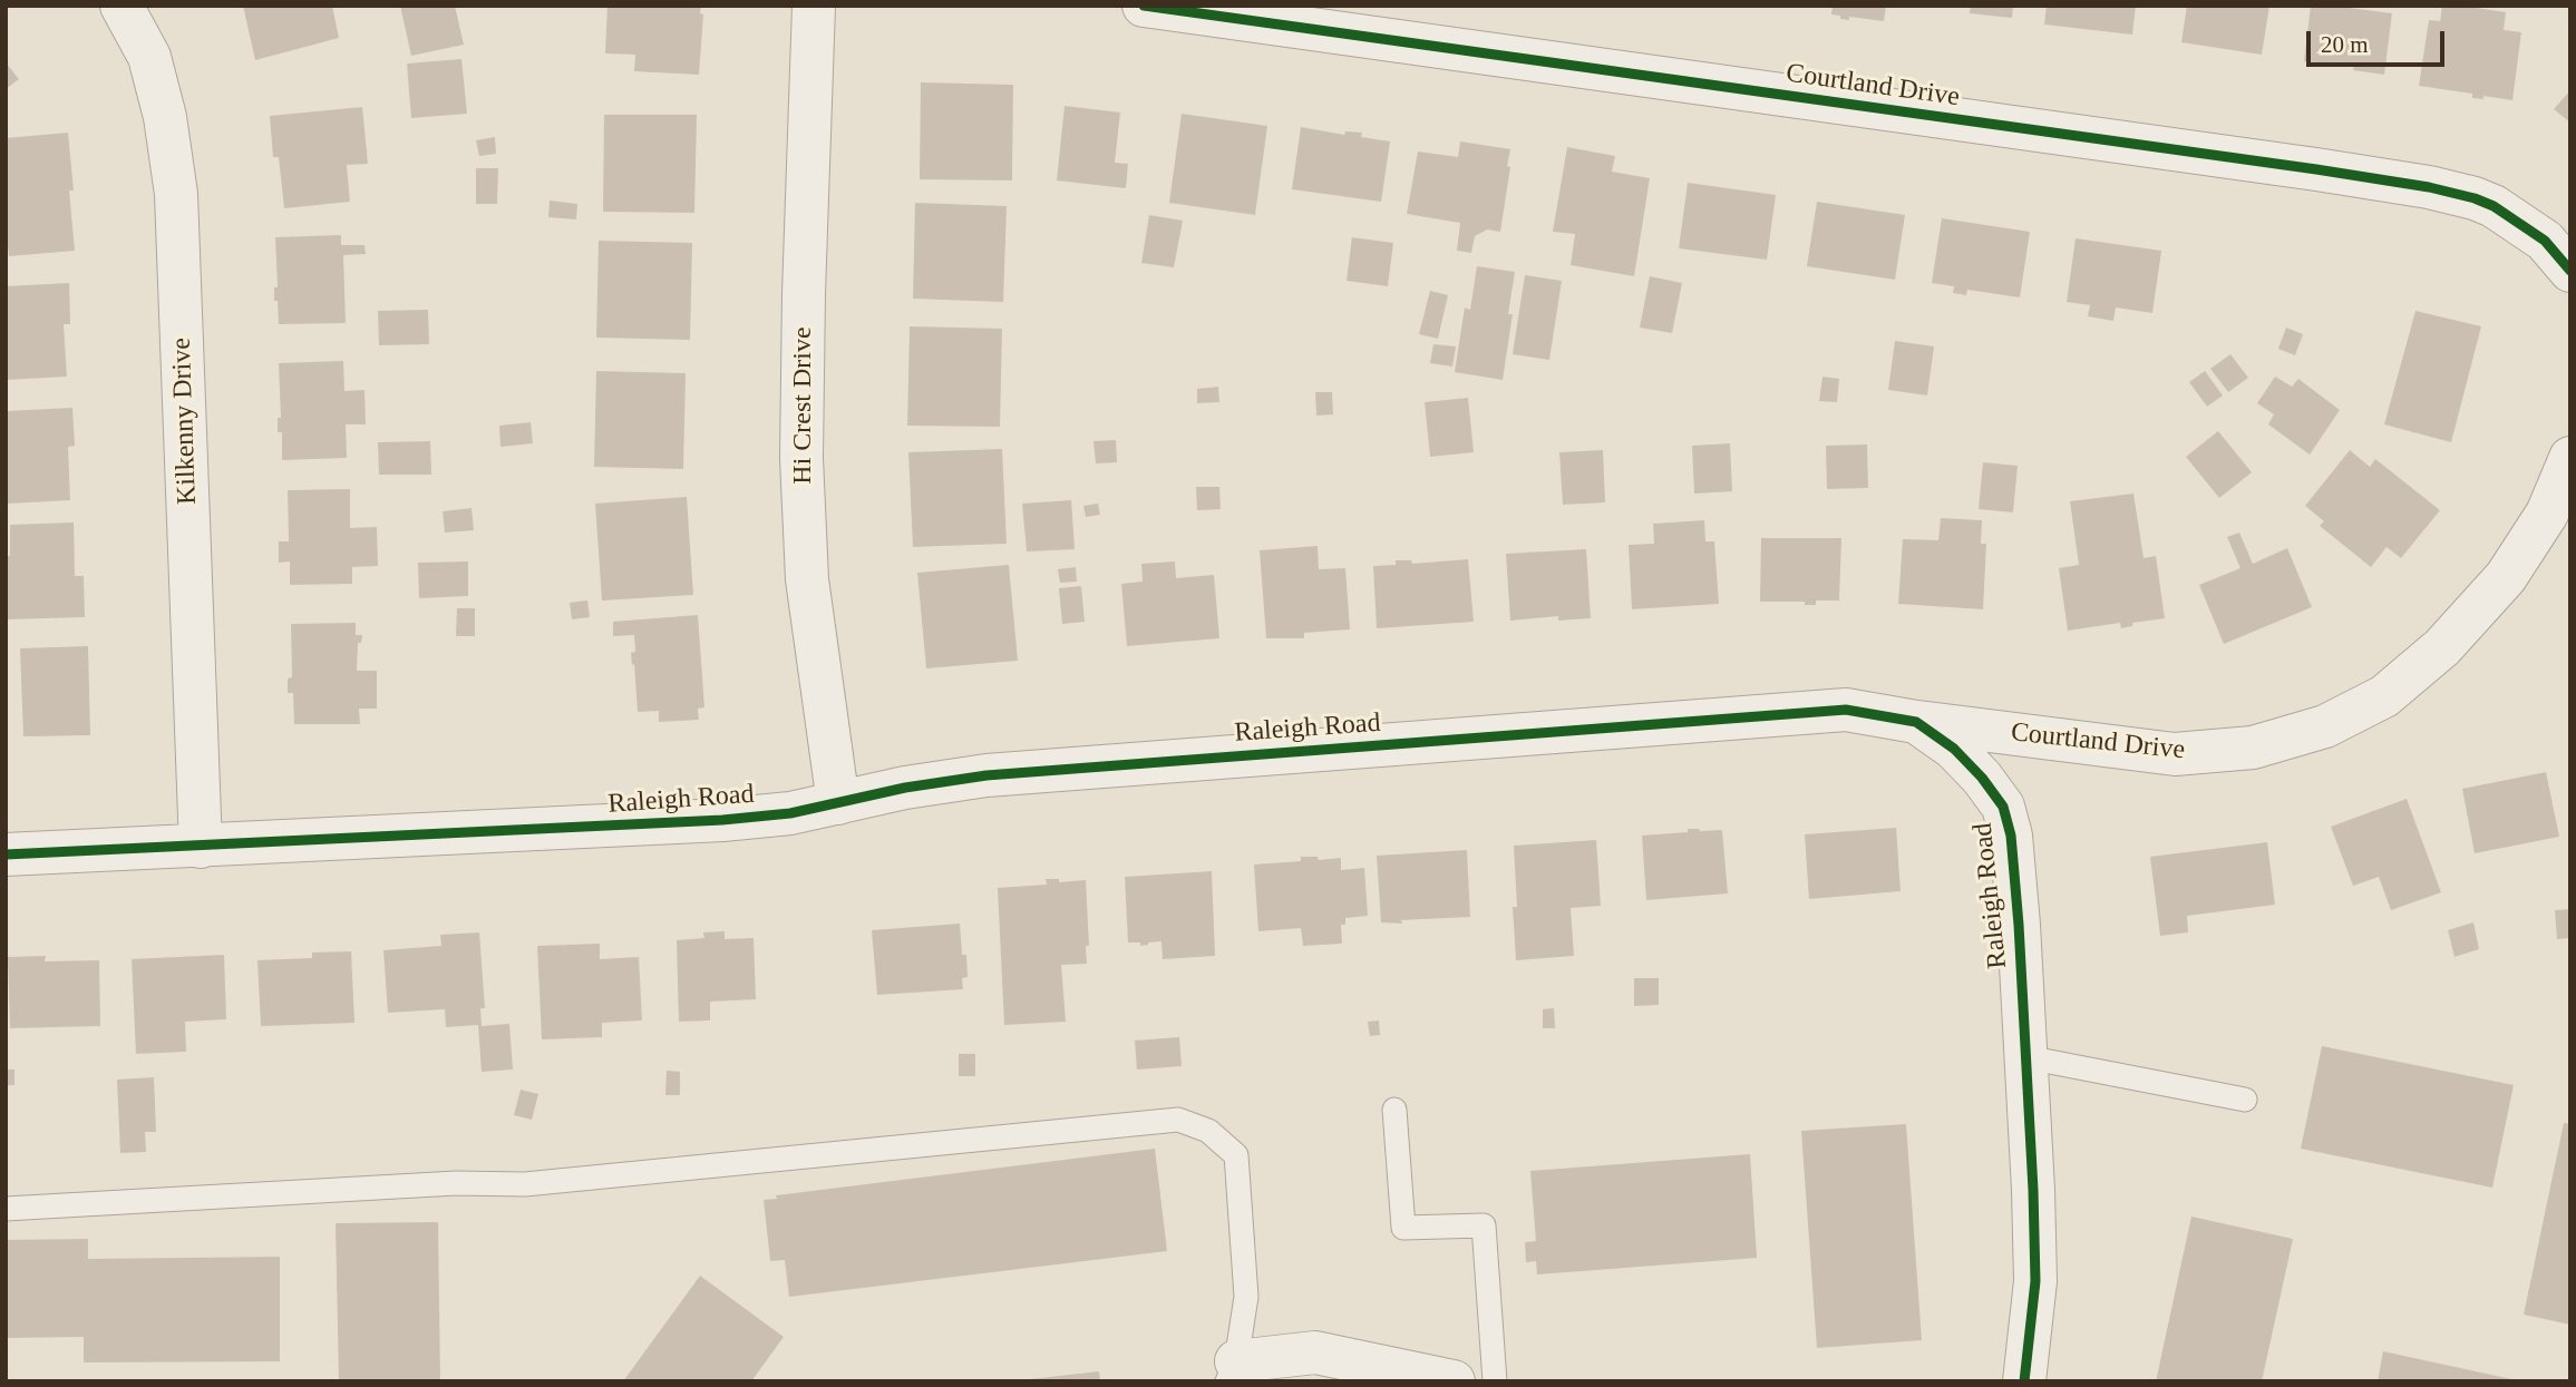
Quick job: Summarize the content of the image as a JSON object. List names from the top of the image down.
{
  "streets": {
    "street": [
      "Courtland Drive",
      "Hi Crest Drive",
      "Kilkenny Drive",
      "Raleigh Road"
    ]
  },
  "crossings": [
    ["Courtland Drive", "Raleigh Road"],
    ["Hi Crest Drive", "Raleigh Road"],
    ["Kilkenny Drive", "Raleigh Road"]
  ],
  "scale_bar": "20 m"
}
